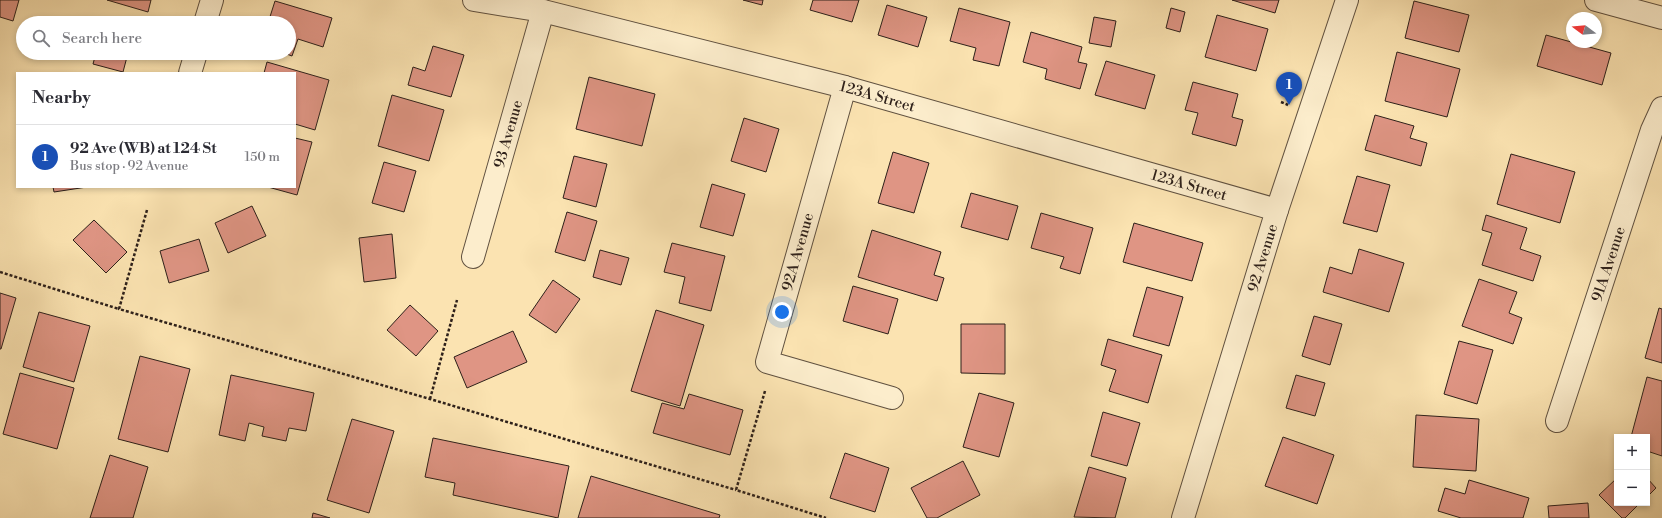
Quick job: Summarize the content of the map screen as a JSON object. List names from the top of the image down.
{
  "streets": {
    "street": [
      "123A Street",
      "93 Avenue",
      "92A Avenue",
      "92 Avenue",
      "91A Avenue"
    ]
  },
  "crossings": [
    ["123A Street", "93 Avenue"],
    ["123A Street", "92A Avenue"],
    ["123A Street", "92 Avenue"]
  ],
  "north": "left",
  "page": {
    "search": "Search here",
    "pins": "1",
    "heading": "Nearby",
    "list": [
      {
        "mark": "1",
        "name": "92 Ave (WB) at 124 St",
        "note": "Bus stop · 92 Avenue",
        "value": "150 m"
      }
    ],
    "map_buttons": ["+", "−"]
  }
}
